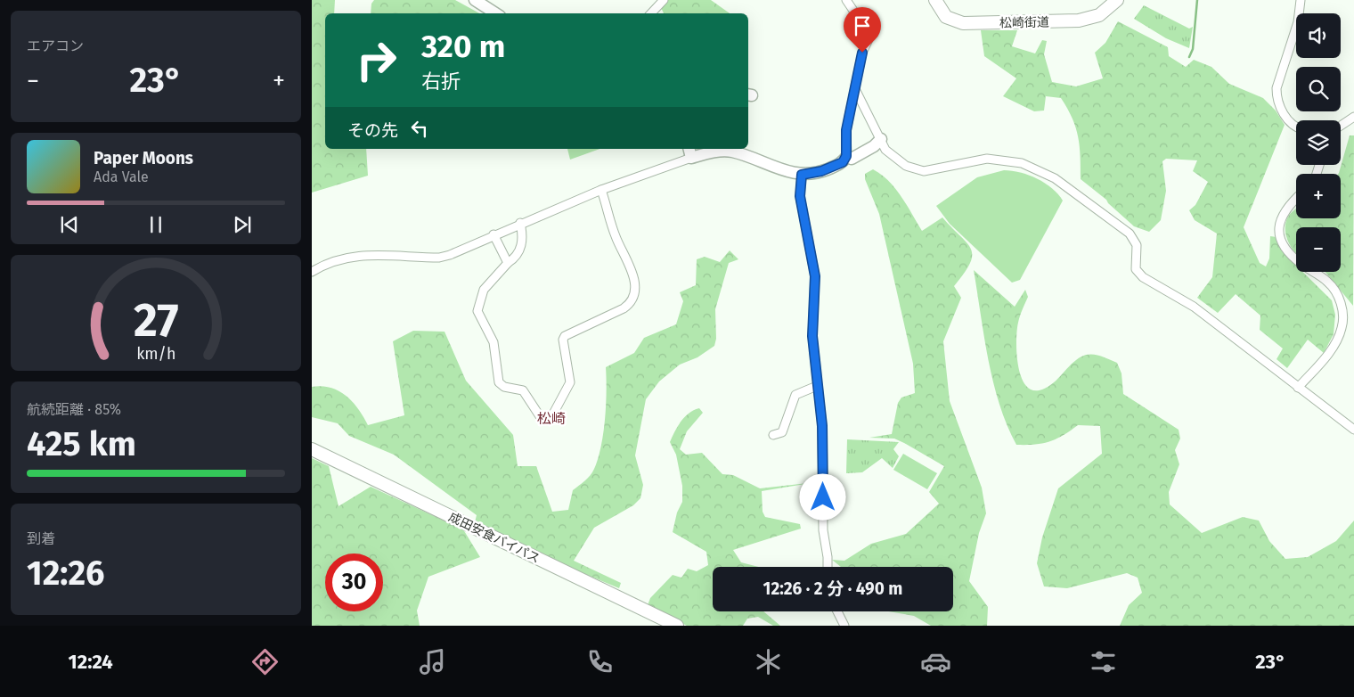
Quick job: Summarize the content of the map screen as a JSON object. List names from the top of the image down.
{
  "streets": {
    "main road": ["松崎街道", "成田安食バイパス"]
  },
  "districts": ["松崎"],
  "page": {
    "tile": [
      "エアコン",
      ["航続距離 · 85%", "425 km"],
      ["到着", "12:26"]
    ],
    "map_buttons": ["+", "−"],
    "turn": ["320 m", "右折"],
    "heat": ["−", "23°", "+"],
    "then": "その先",
    "song": ["Paper Moons", "Ada Vale"],
    "limit": "30",
    "trip": "12:26 · 2 分 · 490 m",
    "tabs": ["12:24", "23°"],
    "gauge": ["27", "km/h"]
  }
}
